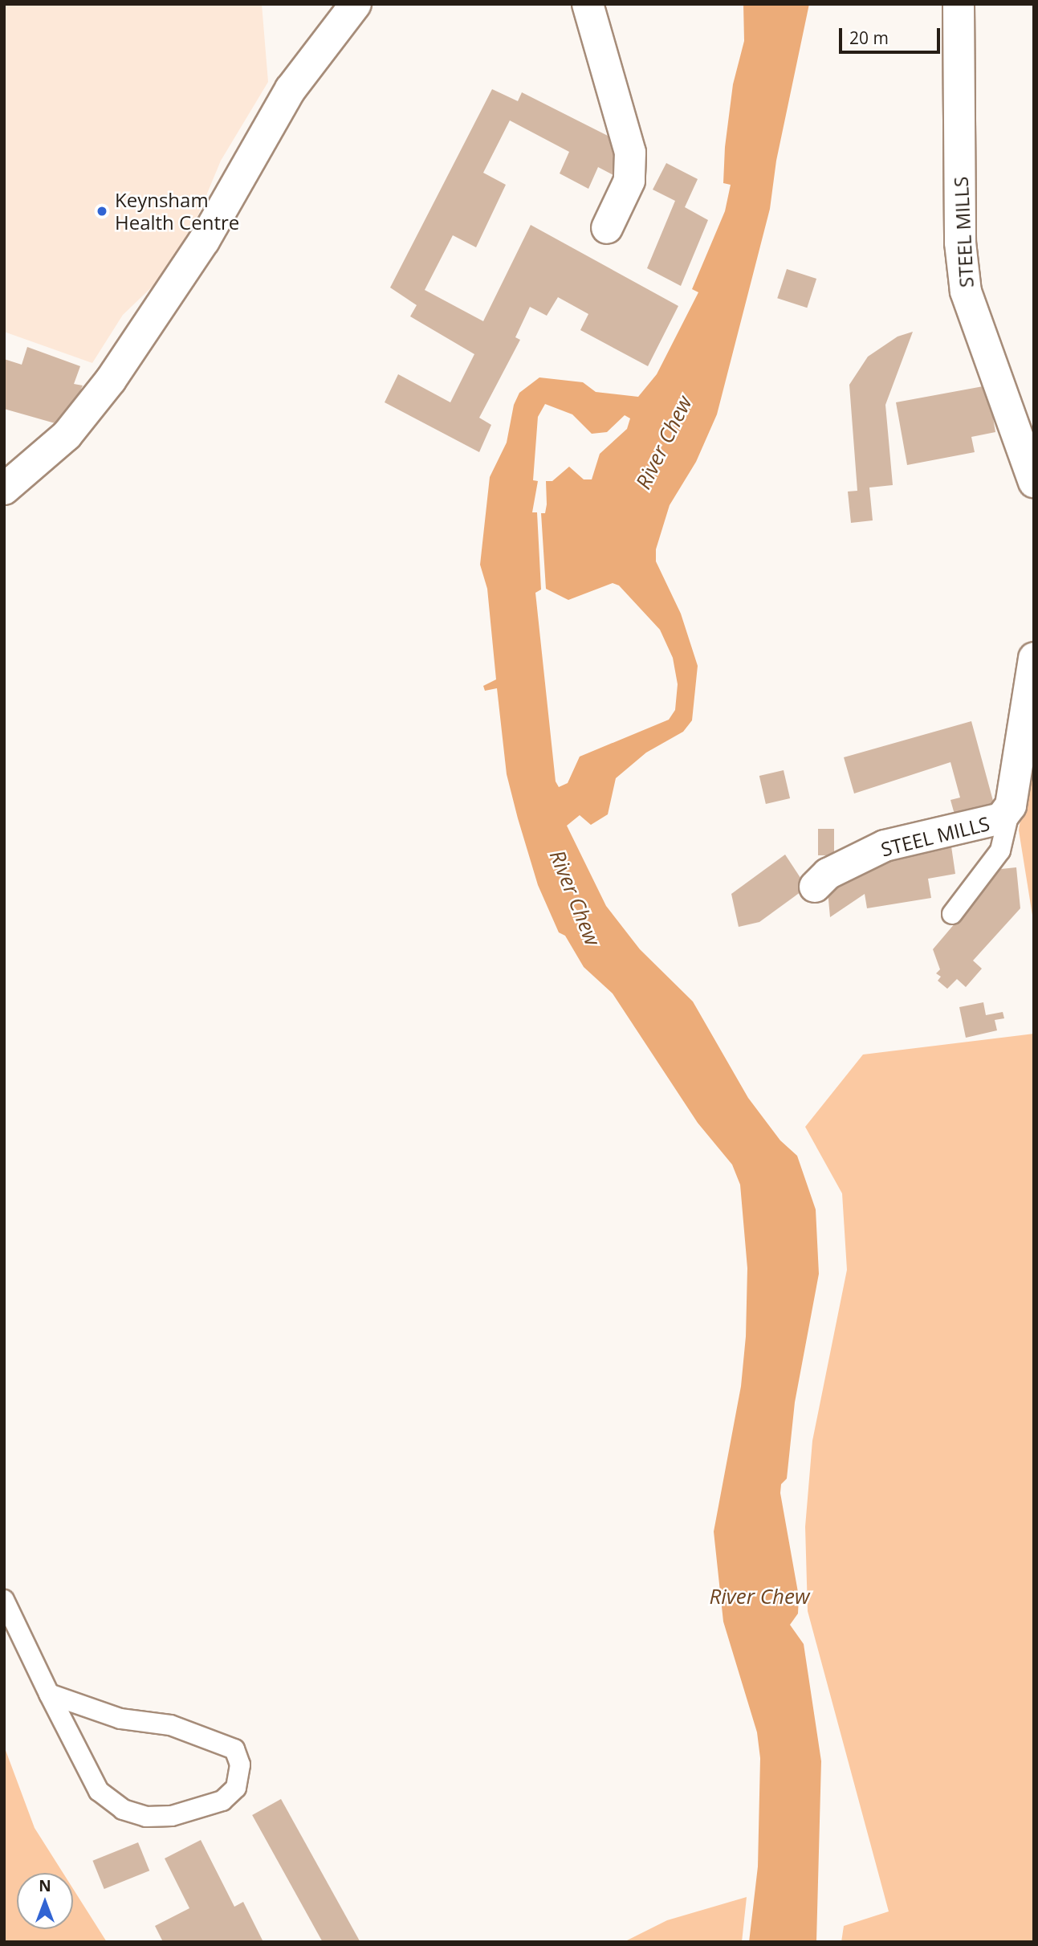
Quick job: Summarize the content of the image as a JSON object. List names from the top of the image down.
{
  "streets": {
    "street": ["STEEL MILLS"]
  },
  "water": ["River Chew"],
  "places": ["Keynsham Health Centre"],
  "scale_bar": "20 m",
  "north": "top"
}
